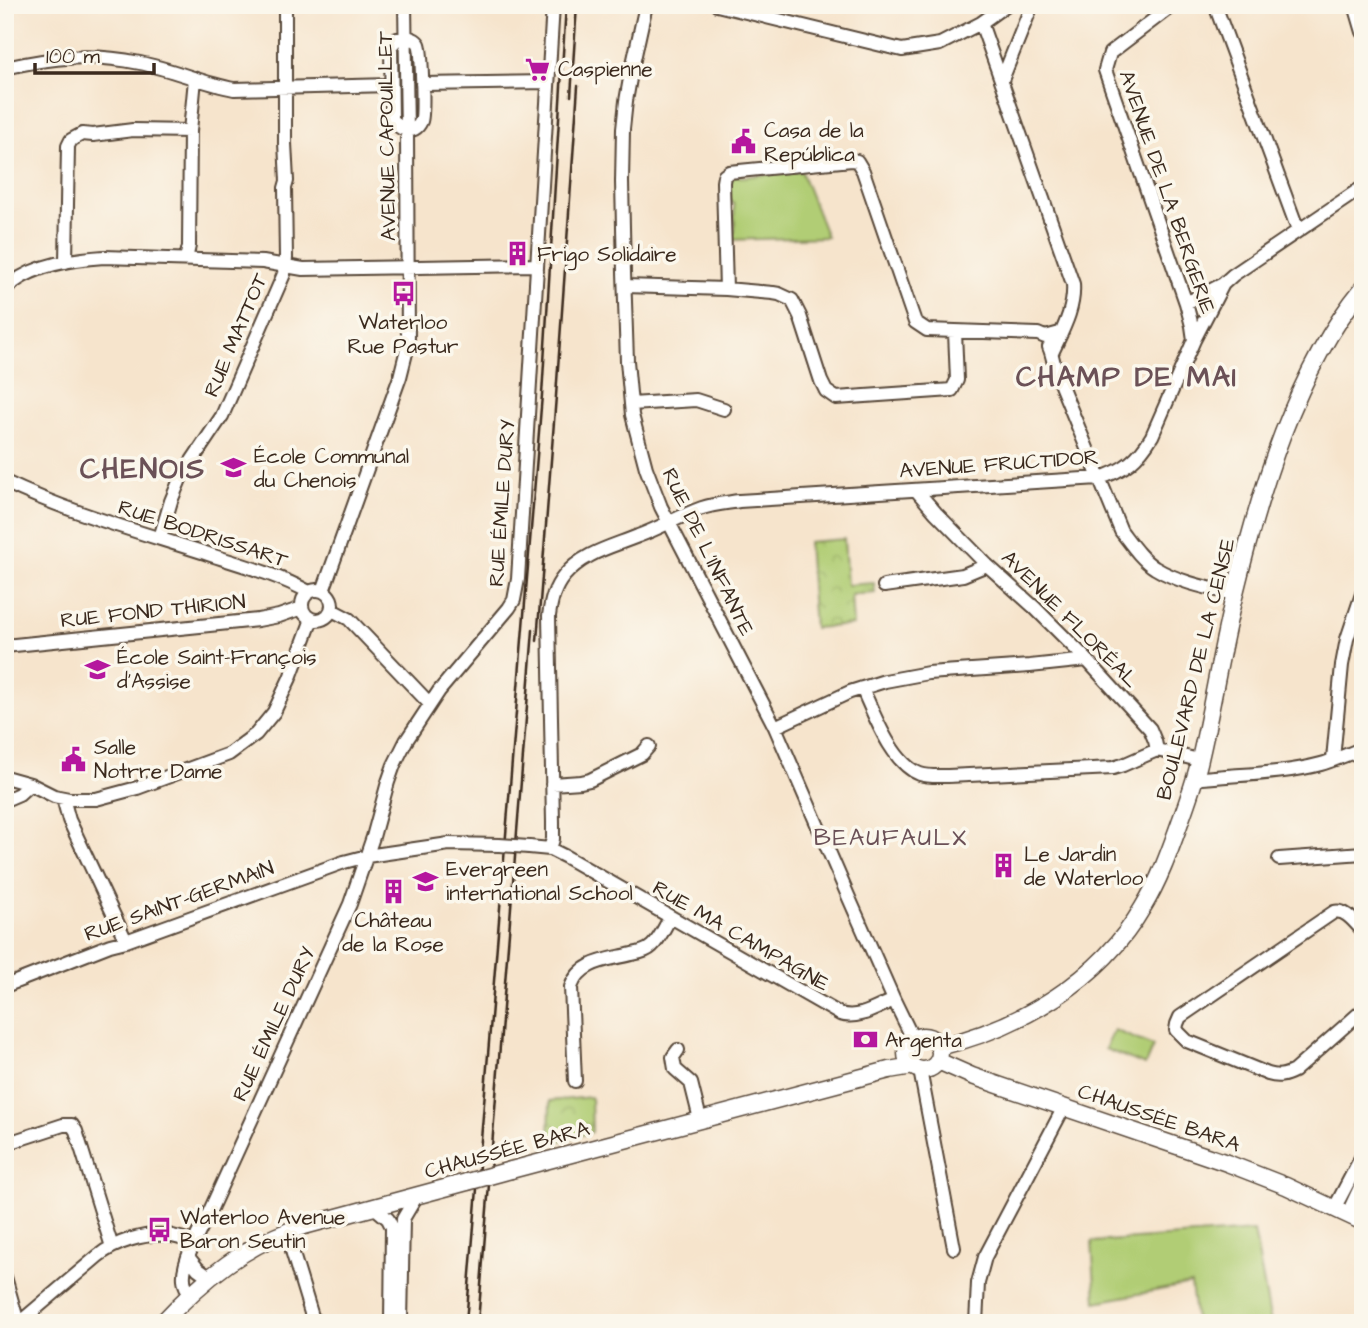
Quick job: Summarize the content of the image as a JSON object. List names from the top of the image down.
{
  "streets": {
    "main road": ["BOULEVARD DE LA CENSE", "CHAUSSÉE BARA"],
    "street": [
      "AVENUE CAPOUILLET",
      "AVENUE DE LA BERGERIE",
      "RUE MATTOT",
      "AVENUE FRUCTIDOR",
      "RUE ÉMILE DURY",
      "RUE BODRISSART",
      "RUE DE L'INFANTE",
      "RUE FOND THIRION",
      "AVENUE FLORÉAL",
      "RUE SAINT-GERMAIN",
      "RUE MA CAMPAGNE"
    ]
  },
  "crossings": [
    ["AVENUE CAPOUILLET", "RUE BODRISSART"],
    ["AVENUE CAPOUILLET", "RUE FOND THIRION"],
    ["AVENUE DE LA BERGERIE", "AVENUE FRUCTIDOR"],
    ["RUE MATTOT", "RUE BODRISSART"],
    ["AVENUE FRUCTIDOR", "RUE DE L'INFANTE"],
    ["AVENUE FRUCTIDOR", "AVENUE FLORÉAL"],
    ["AVENUE FRUCTIDOR", "RUE MA CAMPAGNE"],
    ["RUE ÉMILE DURY", "RUE SAINT-GERMAIN"],
    ["RUE ÉMILE DURY", "RUE MA CAMPAGNE"],
    ["RUE ÉMILE DURY", "CHAUSSÉE BARA"],
    ["RUE BODRISSART", "RUE FOND THIRION"],
    ["RUE DE L'INFANTE", "BOULEVARD DE LA CENSE"],
    ["RUE DE L'INFANTE", "RUE MA CAMPAGNE"],
    ["RUE DE L'INFANTE", "CHAUSSÉE BARA"],
    ["BOULEVARD DE LA CENSE", "CHAUSSÉE BARA"],
    ["RUE SAINT-GERMAIN", "RUE MA CAMPAGNE"]
  ],
  "districts": ["CHAMP DE MAI", "CHENOIS", "BEAUFAULX"],
  "places": {
    "supermarket": ["Caspienne"],
    "public building": ["Casa de la República", "Salle Notrre Dame"],
    "building": ["Frigo Solidaire", "Le Jardin de Waterloo", "Château de la Rose"],
    "bus stop": ["Waterloo Rue Pastur", "Waterloo Avenue Baron Seutin"],
    "school or university": ["École Communal du Chenois", "École Saint-François d'Assise", "Evergreen international School"],
    "bank": ["Argenta"]
  },
  "scale_bar": "100 m"
}
